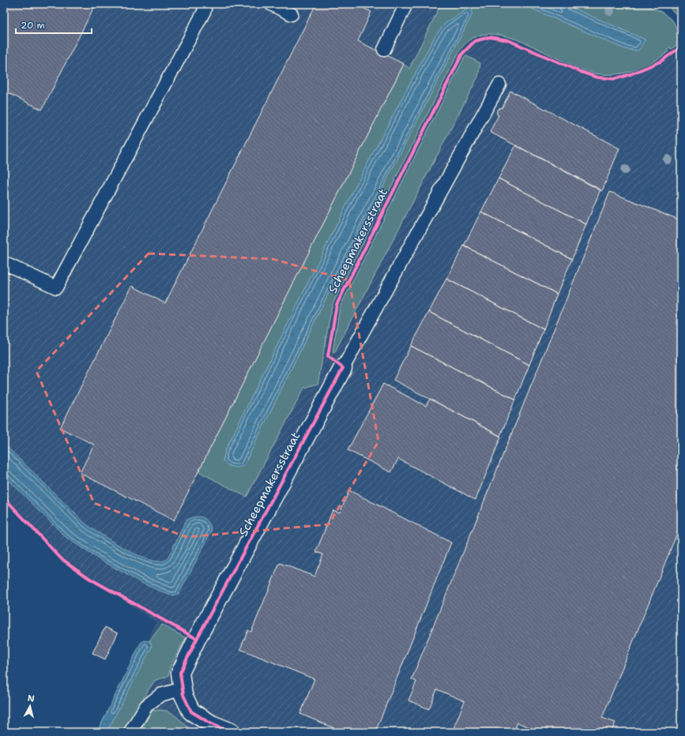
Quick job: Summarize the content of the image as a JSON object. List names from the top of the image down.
{
  "streets": {
    "street": ["Scheepmakersstraat"]
  },
  "scale_bar": "20 m",
  "north": "top"
}
